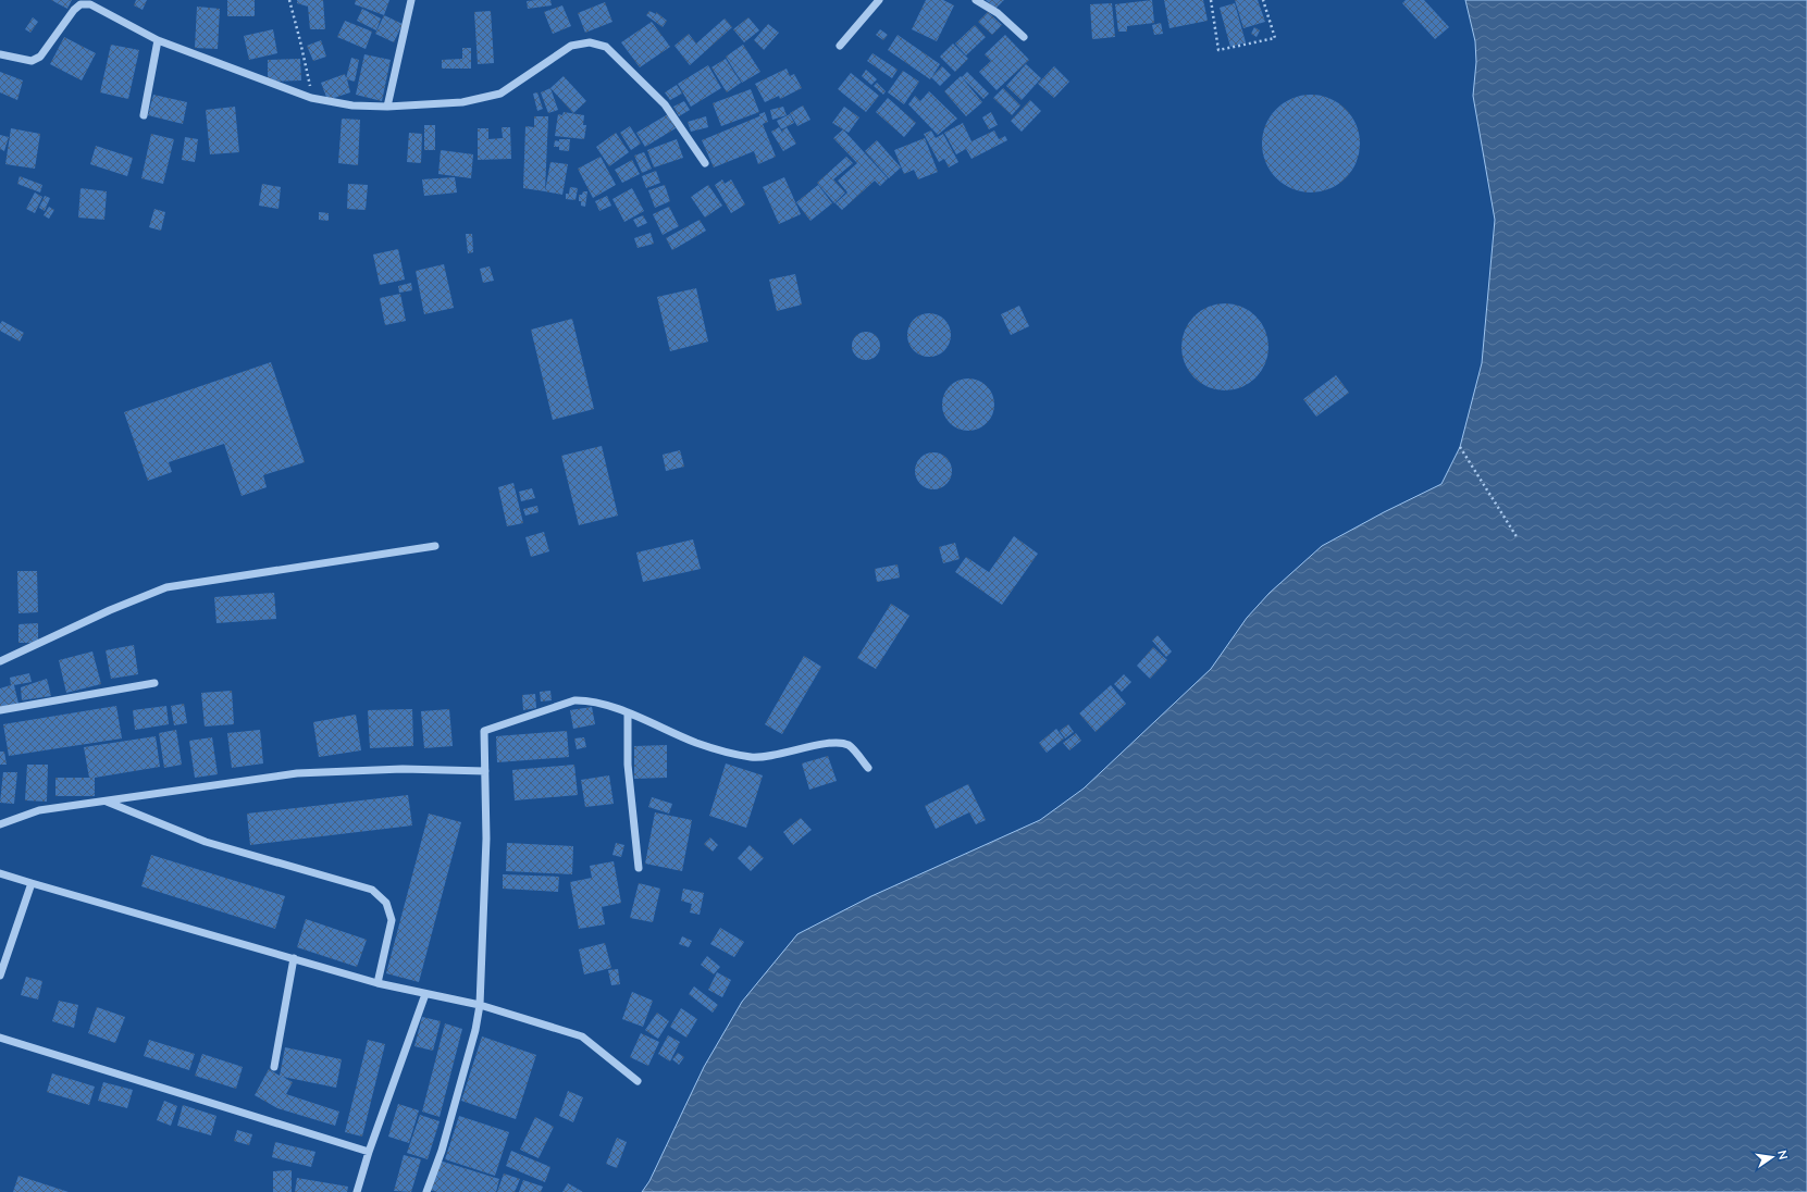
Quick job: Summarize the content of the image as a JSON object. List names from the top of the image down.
{
  "north": "right"
}
